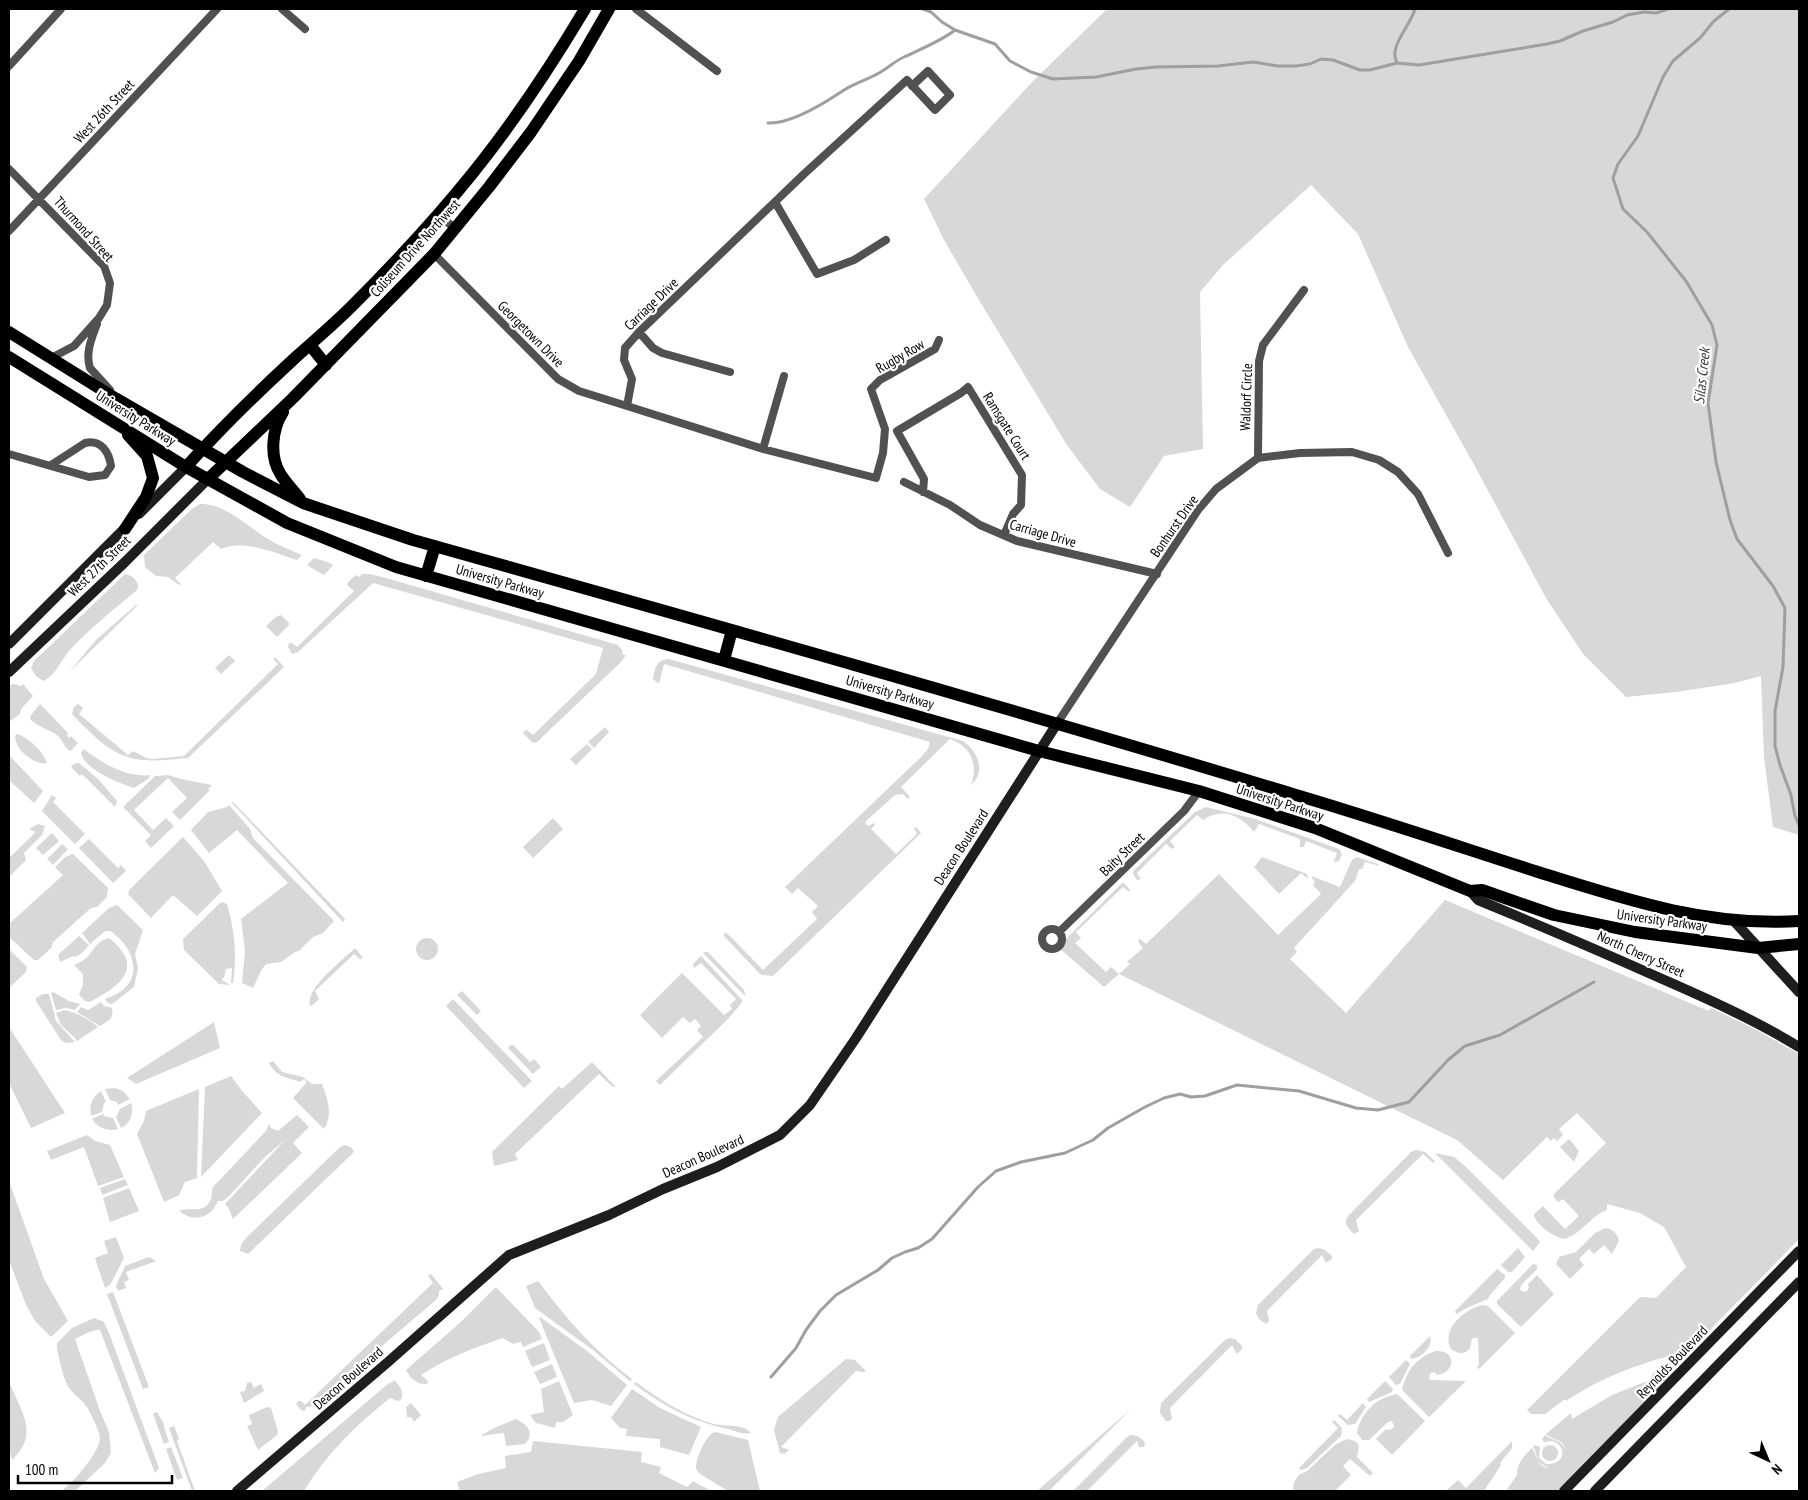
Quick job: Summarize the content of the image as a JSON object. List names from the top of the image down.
{
  "streets": {
    "main road": ["Coliseum Drive Northwest", "University Parkway", "West 27th Street"],
    "street": [
      "West 26th Street",
      "Thurmond Street",
      "Carriage Drive",
      "Georgetown Drive",
      "Rugby Row",
      "Waldorf Circle",
      "Ramsgate Court",
      "Bonhurst Drive",
      "Deacon Boulevard",
      "Baity Street",
      "North Cherry Street",
      "Reynolds Boulevard"
    ]
  },
  "crossings": [
    ["West 26th Street", "Thurmond Street"],
    ["Thurmond Street", "University Parkway"],
    ["Coliseum Drive Northwest", "Georgetown Drive"],
    ["Coliseum Drive Northwest", "University Parkway"],
    ["Coliseum Drive Northwest", "West 27th Street"],
    ["Carriage Drive", "Georgetown Drive"],
    ["Carriage Drive", "Ramsgate Court"],
    ["Carriage Drive", "Bonhurst Drive"],
    ["Waldorf Circle", "Bonhurst Drive"],
    ["University Parkway", "Bonhurst Drive"],
    ["University Parkway", "West 27th Street"],
    ["University Parkway", "Deacon Boulevard"],
    ["University Parkway", "Baity Street"],
    ["University Parkway", "North Cherry Street"],
    ["Bonhurst Drive", "Deacon Boulevard"]
  ],
  "water": ["Silas Creek"],
  "scale_bar": "100 m",
  "north": "bottom right"
}
